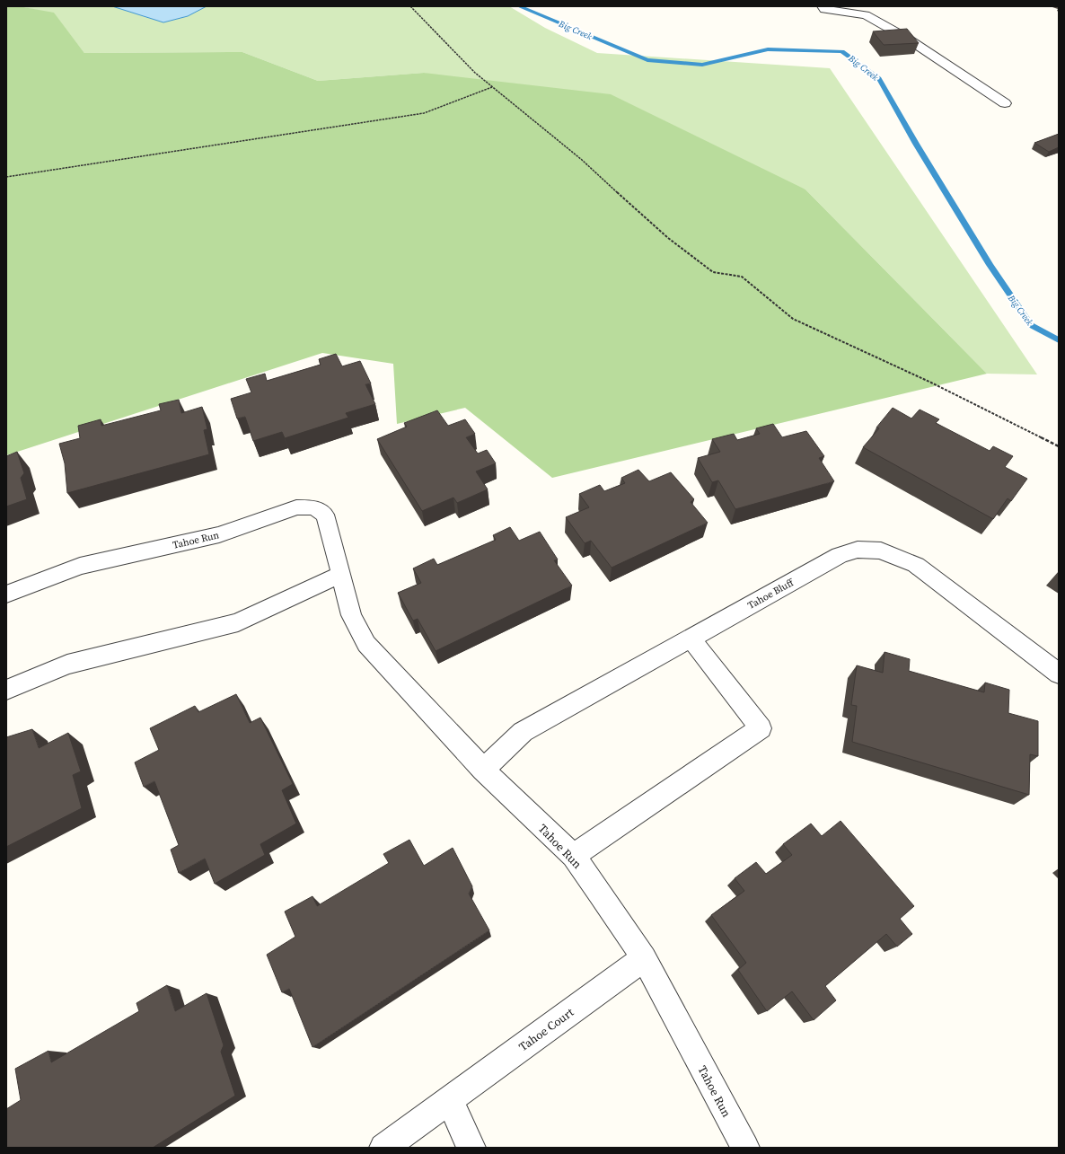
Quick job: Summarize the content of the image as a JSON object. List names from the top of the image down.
{
  "streets": {
    "street": ["Tahoe Run", "Tahoe Bluff", "Tahoe Court"]
  },
  "crossings": [
    ["Tahoe Run", "Tahoe Bluff"],
    ["Tahoe Run", "Tahoe Court"]
  ],
  "water": ["Big Creek"]
}
